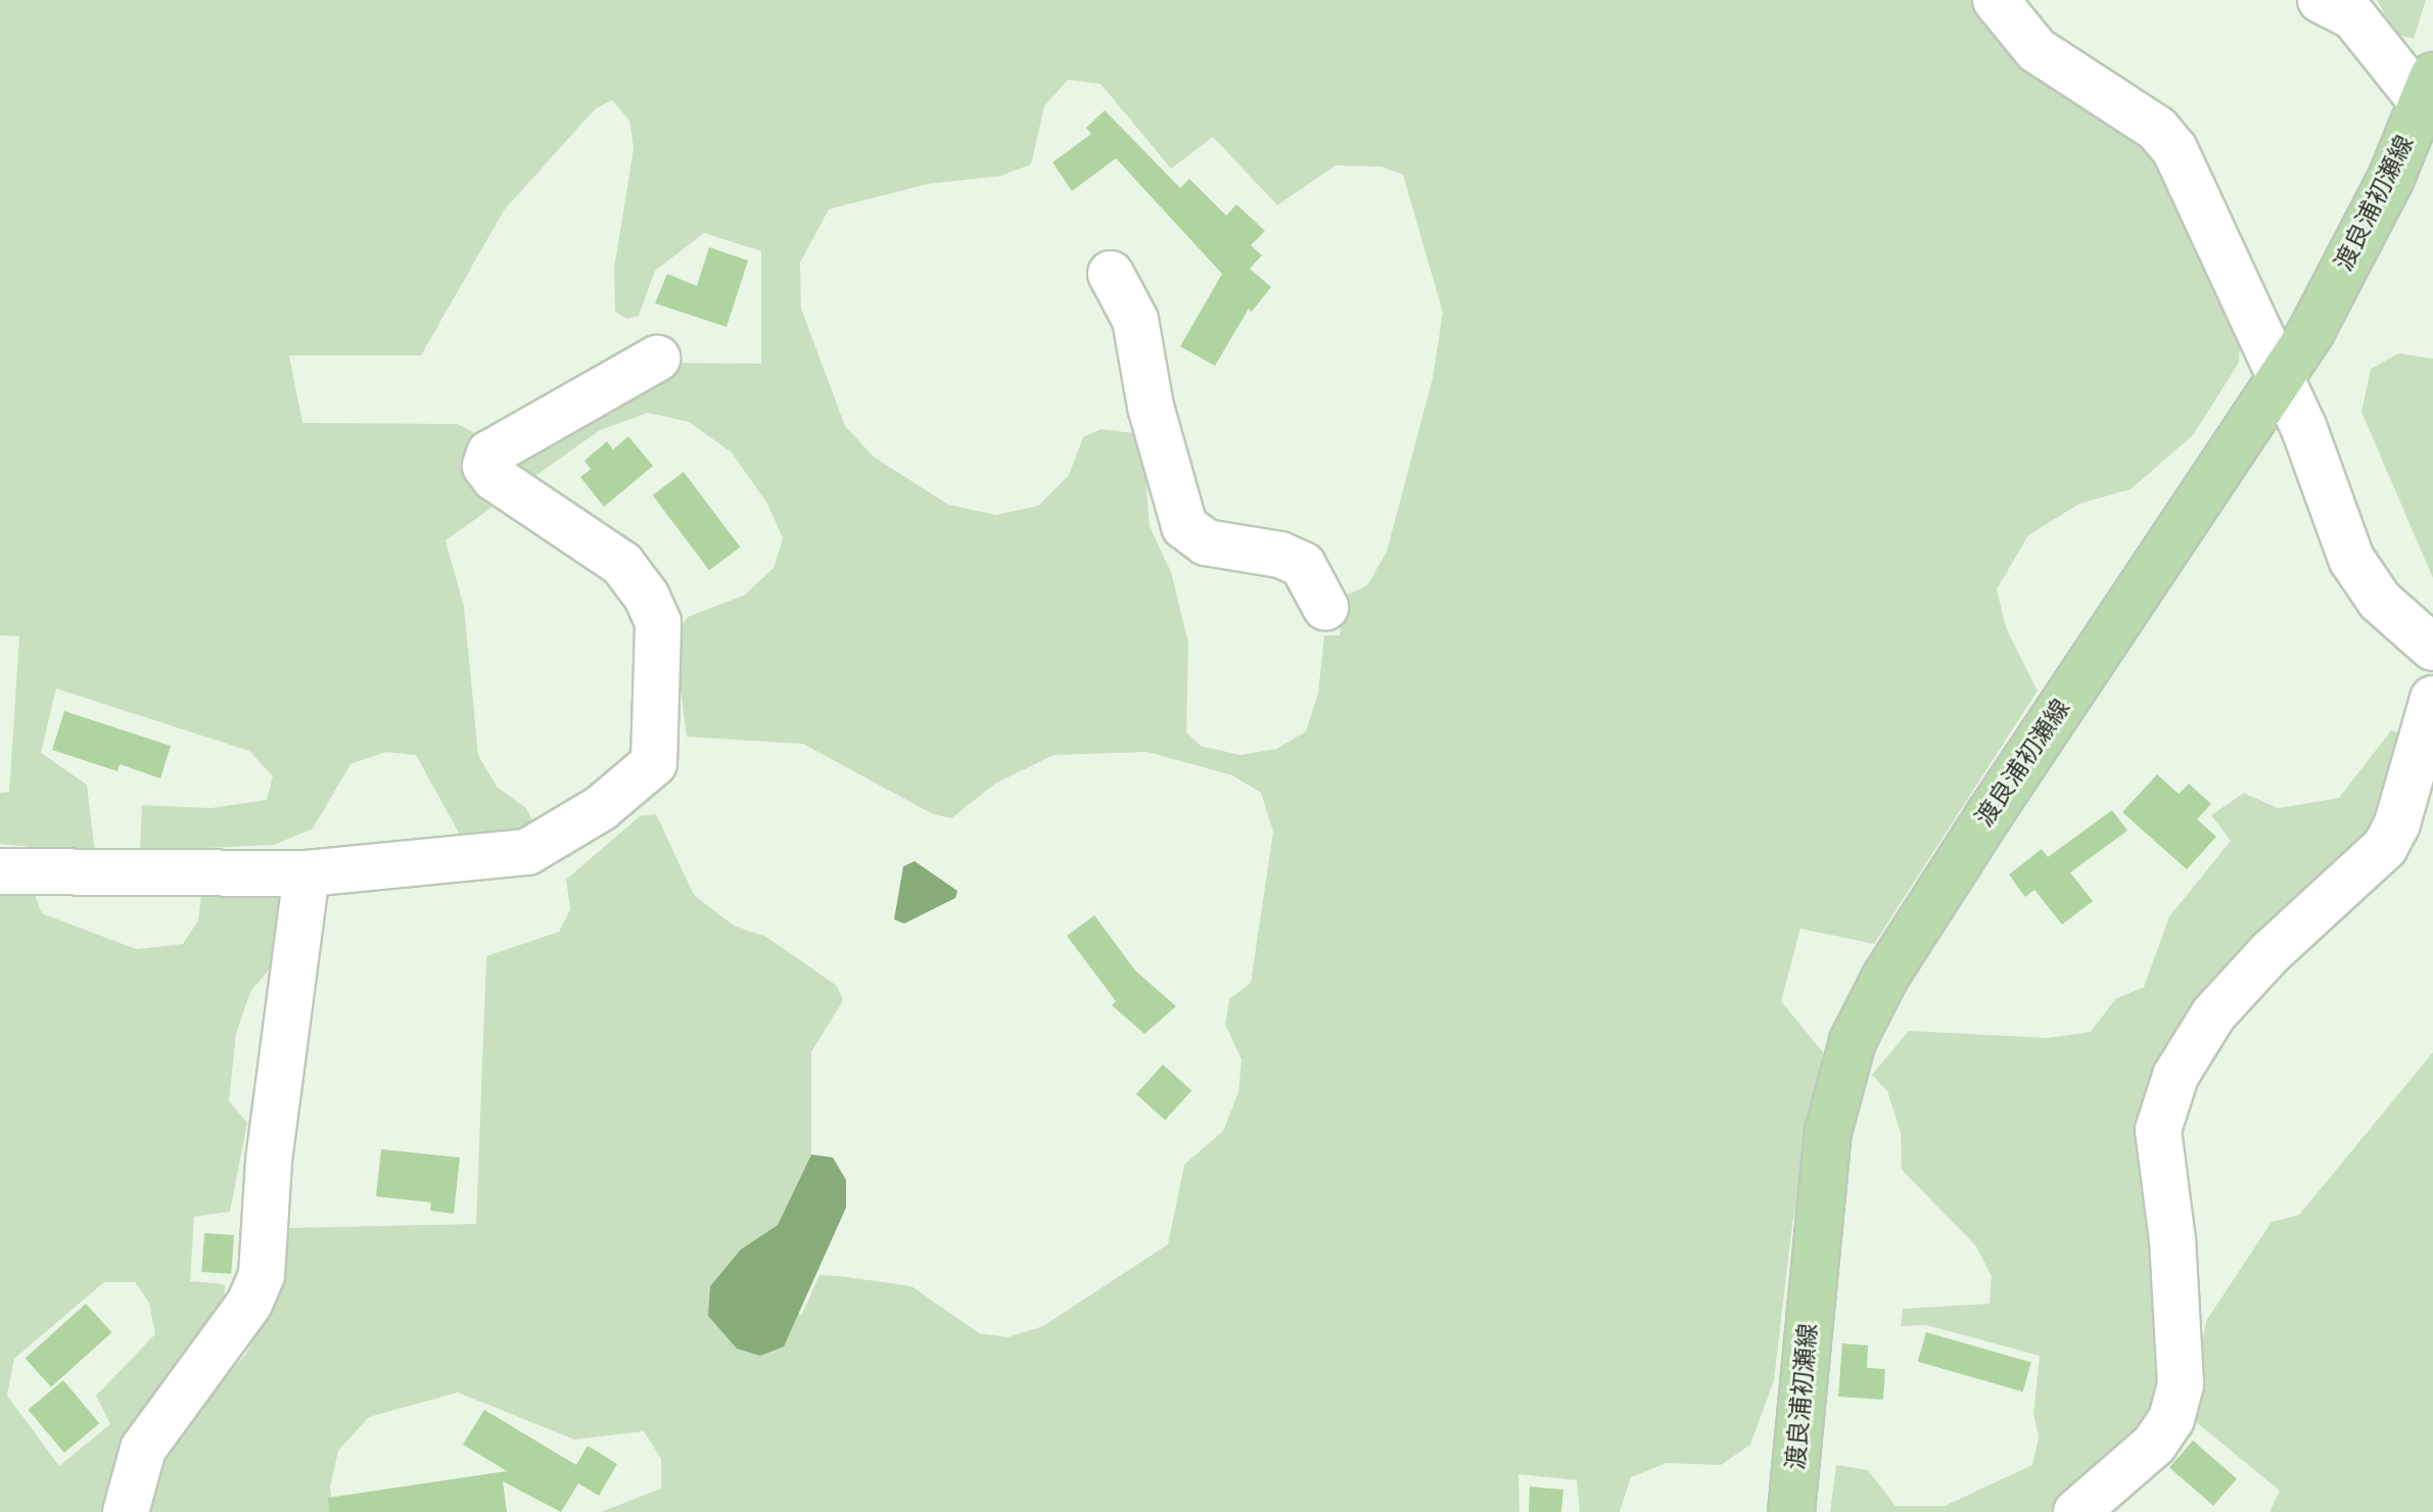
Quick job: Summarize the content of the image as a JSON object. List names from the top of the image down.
{
  "streets": {
    "main road": ["渡良浦初瀬線"]
  }
}
